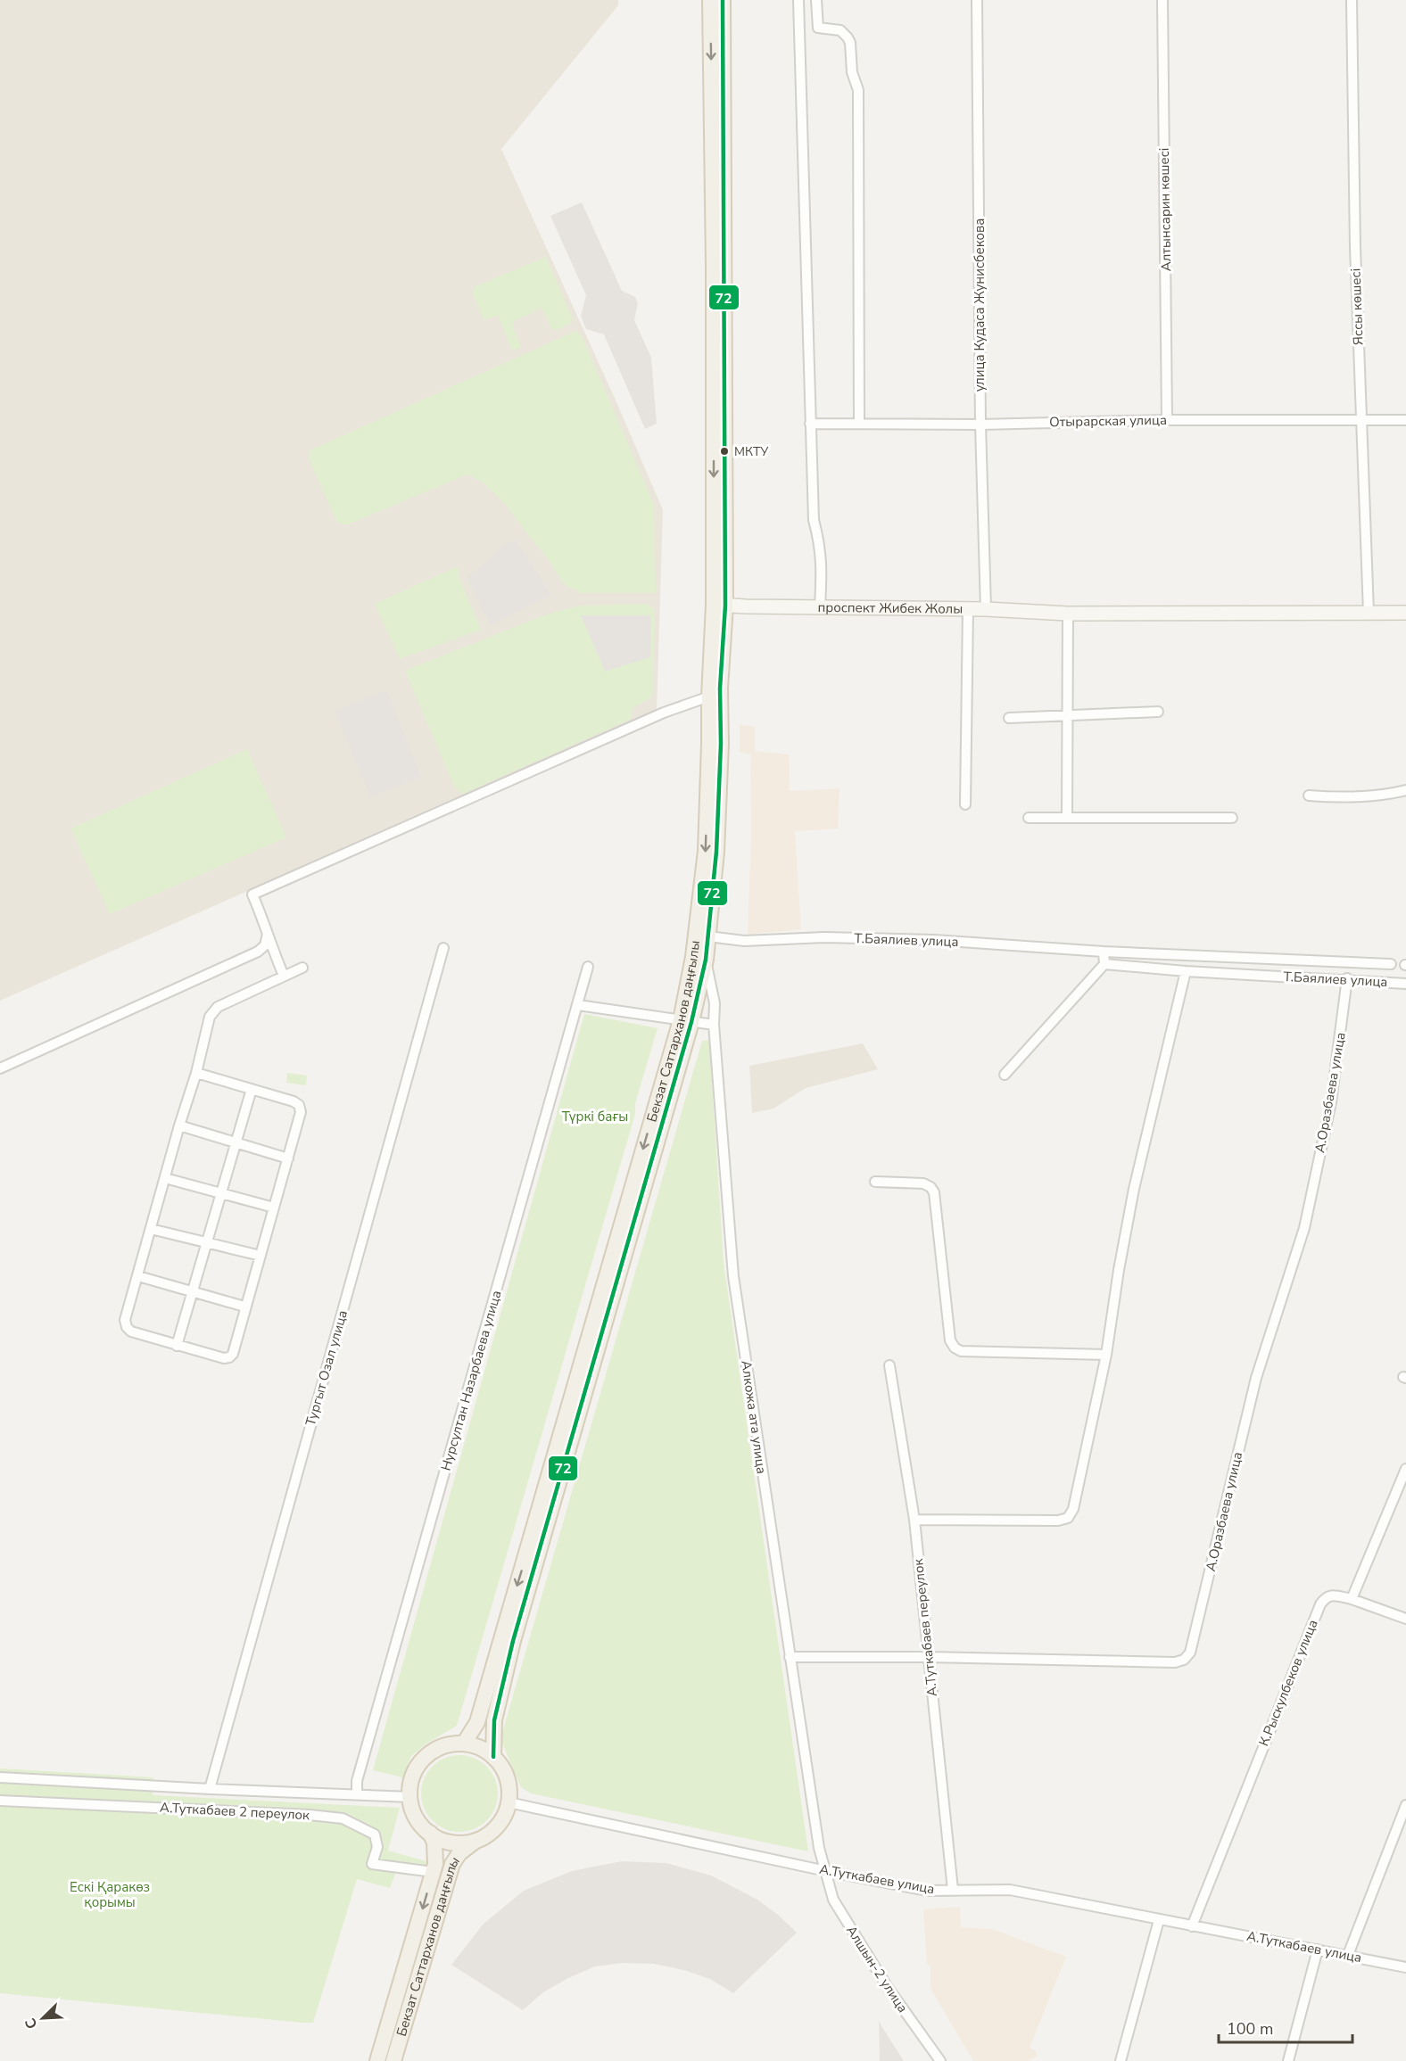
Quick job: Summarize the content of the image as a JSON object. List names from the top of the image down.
{
  "streets": {
    "main road": ["проспект Жибек Жолы", "Бекзат Саттарханов даңғылы"],
    "street": [
      "Алтынсарин көшесі",
      "улица Кудаса Жунисбекова",
      "Яссы көшесі",
      "Отырарская улица",
      "Т.Баялиев улица",
      "А.Оразбаева улица",
      "Тургыт Озал улица",
      "Нурсултан Назарбаева улица",
      "Алкожа ата улица",
      "А.Туткабаев переулок",
      "К.Рыскулбеков улица",
      "А.Туткабаев 2 переулок",
      "А.Туткабаев улица",
      "Алшын-2 улица"
    ]
  },
  "crossings": [
    ["Алтынсарин көшесі", "Отырарская улица"],
    ["улица Кудаса Жунисбекова", "Отырарская улица"],
    ["улица Кудаса Жунисбекова", "проспект Жибек Жолы"],
    ["Яссы көшесі", "Отырарская улица"],
    ["Яссы көшесі", "проспект Жибек Жолы"],
    ["проспект Жибек Жолы", "Бекзат Саттарханов даңғылы"],
    ["Т.Баялиев улица", "Бекзат Саттарханов даңғылы"],
    ["Т.Баялиев улица", "А.Оразбаева улица"],
    ["Бекзат Саттарханов даңғылы", "Алкожа ата улица"],
    ["Бекзат Саттарханов даңғылы", "А.Туткабаев 2 переулок"],
    ["Бекзат Саттарханов даңғылы", "А.Туткабаев улица"],
    ["А.Оразбаева улица", "Алкожа ата улица"],
    ["А.Оразбаева улица", "А.Туткабаев переулок"],
    ["Алкожа ата улица", "А.Туткабаев улица"],
    ["Алкожа ата улица", "Алшын-2 улица"],
    ["А.Туткабаев переулок", "А.Туткабаев улица"],
    ["К.Рыскулбеков улица", "А.Туткабаев улица"],
    ["А.Туткабаев улица", "Алшын-2 улица"]
  ],
  "parks": ["Түркі бағы", "Ескі Қаракөз қорымы"],
  "places": ["МКТУ"],
  "lines": ["transit line 72"],
  "scale_bar": "100 m",
  "north": "bottom left"
}
